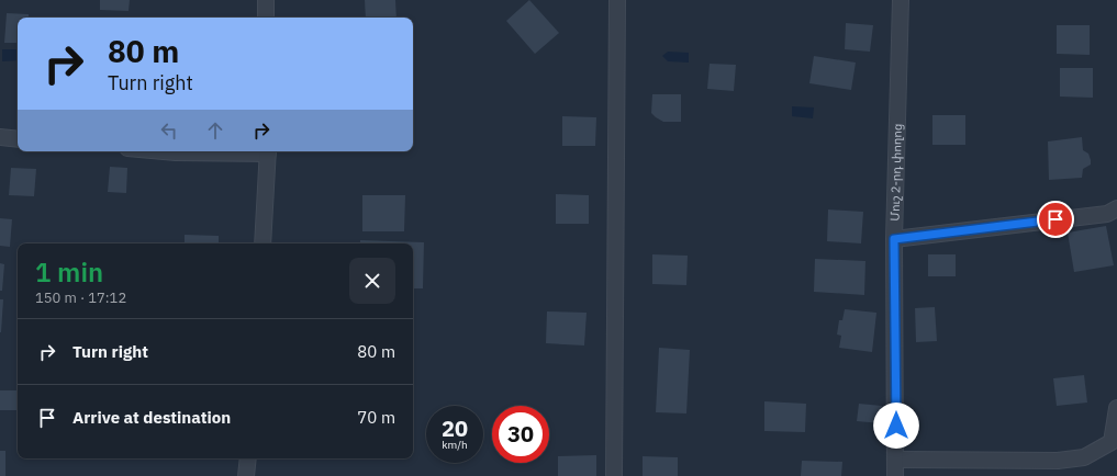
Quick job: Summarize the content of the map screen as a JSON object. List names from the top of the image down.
{
  "streets": {
    "street": ["Մուշ 2-րդ փողոց"]
  },
  "page": {
    "turn": ["80 m", "Turn right"],
    "heading": ["1 min", "150 m · 17:12"],
    "list": [
      {
        "name": "Turn right",
        "value": "80 m"
      },
      {
        "name": "Arrive at destination",
        "value": "70 m"
      }
    ],
    "speed": "20 km/h",
    "limit": "30"
  }
}
